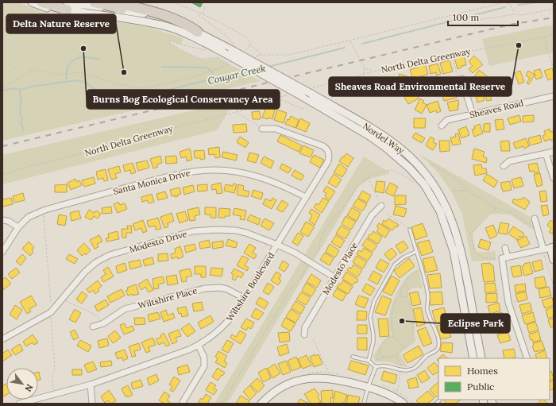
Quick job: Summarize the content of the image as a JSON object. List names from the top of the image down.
{
  "streets": {
    "main road": ["Nordel Way"],
    "street": [
      "Sheaves Road",
      "Santa Monica Drive",
      "Modesto Drive",
      "Modesto Place",
      "Wiltshire Boulevard",
      "Wiltshire Place"
    ],
    "path": ["North Delta Greenway"]
  },
  "crossings": [
    ["North Delta Greenway", "Nordel Way"],
    ["Santa Monica Drive", "Wiltshire Boulevard"],
    ["Modesto Drive", "Modesto Place"],
    ["Modesto Drive", "Wiltshire Boulevard"],
    ["Wiltshire Boulevard", "Wiltshire Place"]
  ],
  "water": ["Cougar Creek"],
  "places": [
    "Sheaves Road Environmental Reserve",
    "Burns Bog Ecological Conservancy Area",
    "Delta Nature Reserve",
    "Eclipse Park"
  ],
  "legend": ["Homes", "Public"],
  "scale_bar": "100 m",
  "north": "bottom right"
}
